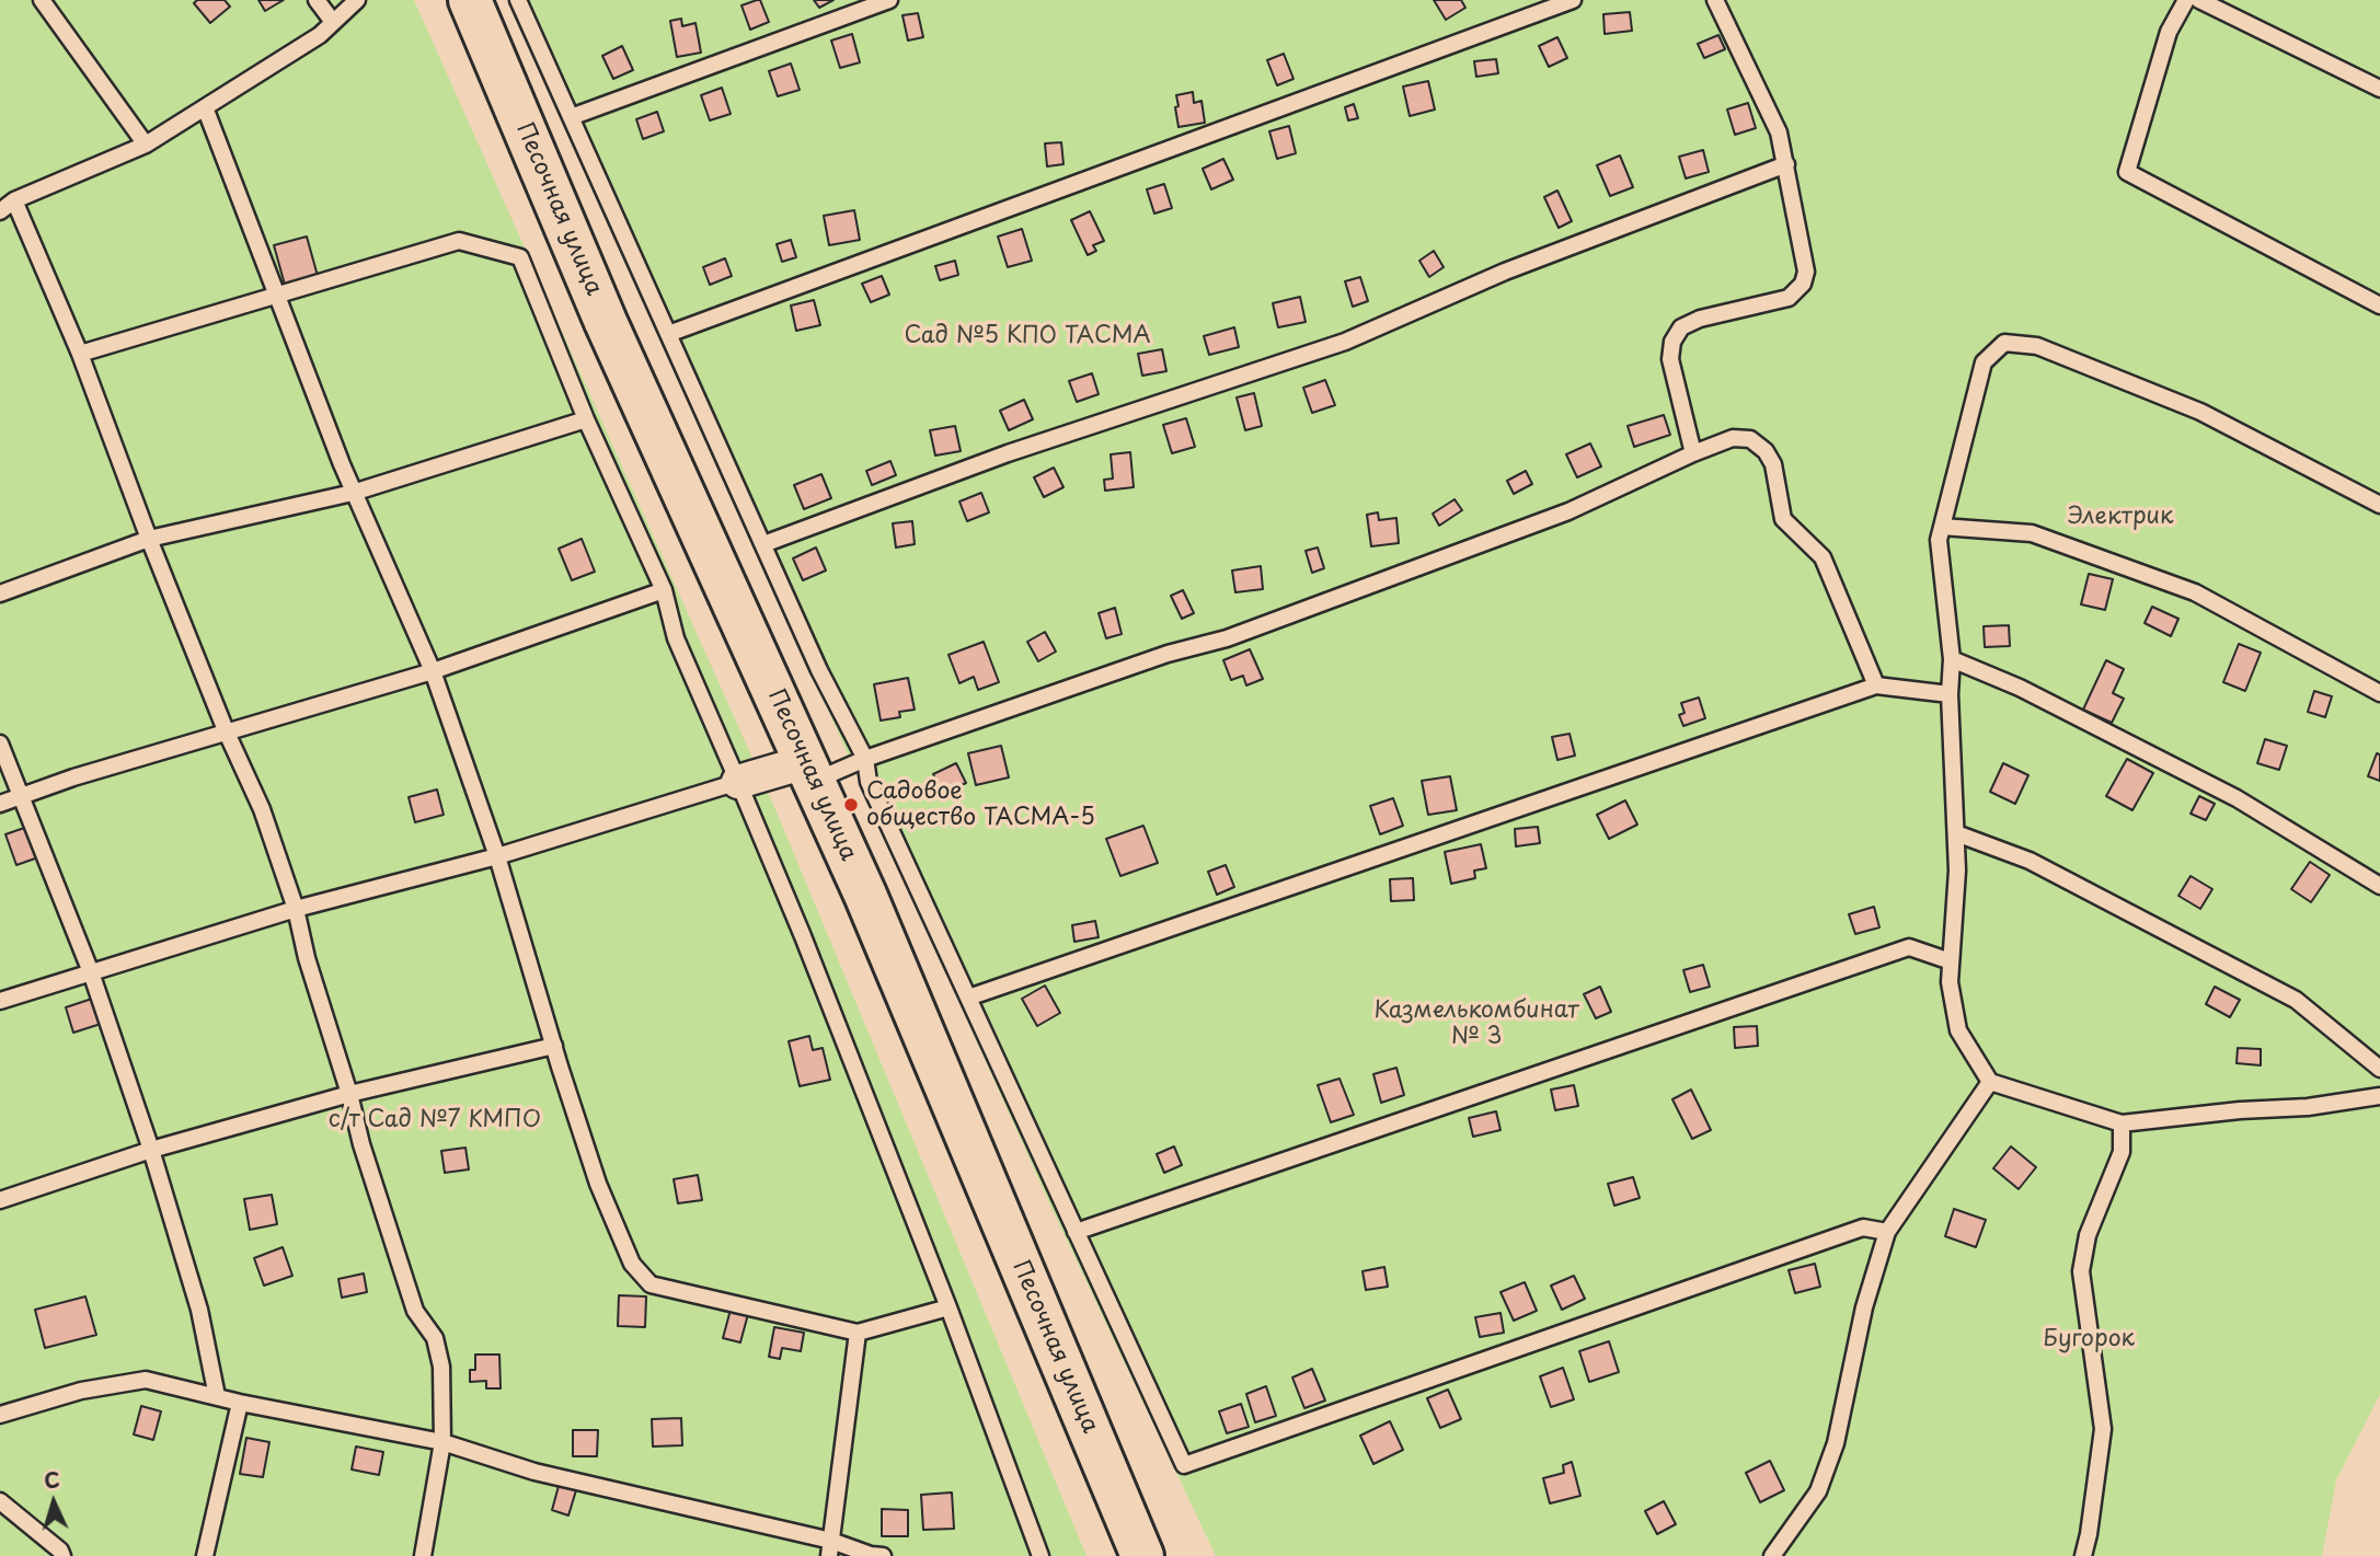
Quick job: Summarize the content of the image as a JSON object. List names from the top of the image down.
{
  "streets": {
    "main road": ["Песочная улица"]
  },
  "parks": [
    "Сад №5 КПО ТАСМА",
    "Электрик",
    "Казмелькомбинат № 3",
    "с/т Сад №7 КМПО",
    "Бугорок"
  ],
  "places": ["Садовое общество ТАСМА-5"],
  "north": "top"
}
